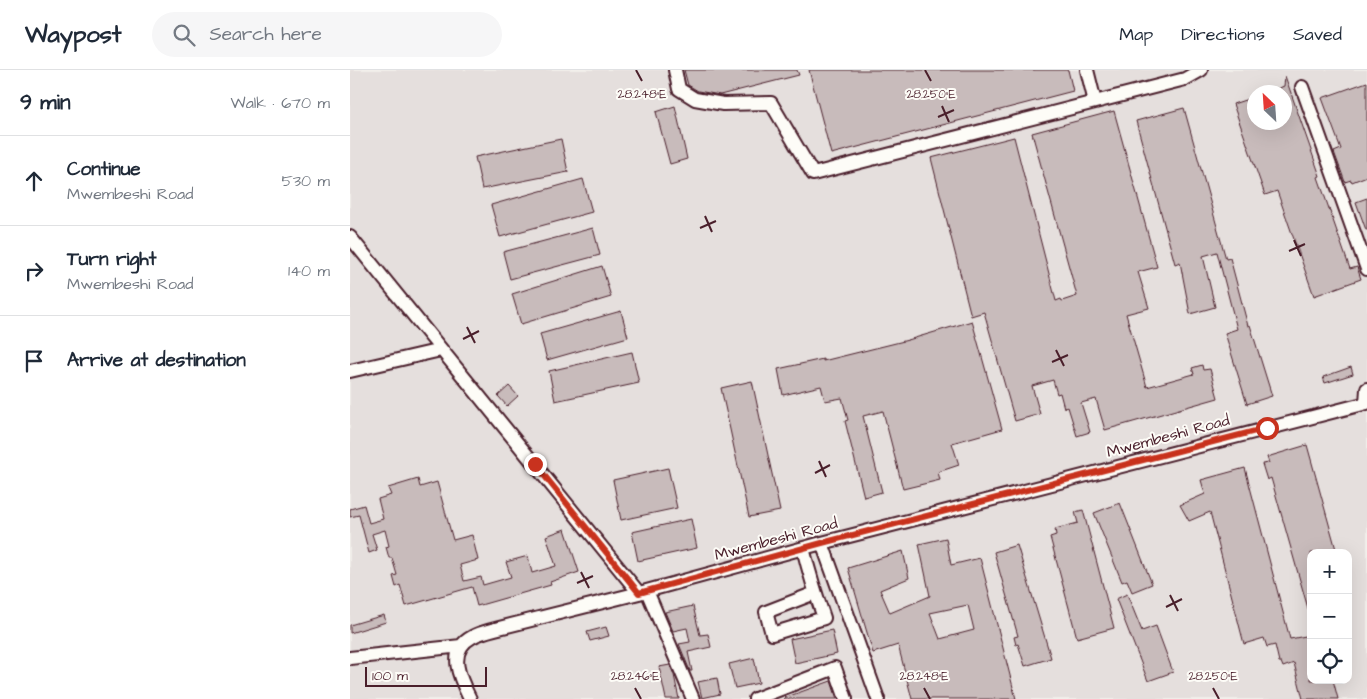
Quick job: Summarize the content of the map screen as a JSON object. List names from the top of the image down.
{
  "streets": {
    "street": ["Mwembeshi Road"]
  },
  "scale_bar": "100 m",
  "north": "top left",
  "page": {
    "header": "Waypost",
    "search": "Search here",
    "nav": ["Map", "Directions", "Saved"],
    "heading": ["9 min", "Walk · 670 m"],
    "list": [
      ["Continue", "Mwembeshi Road", "530 m"],
      ["Turn right", "Mwembeshi Road", "140 m"],
      "Arrive at destination"
    ],
    "map_buttons": ["+", "−"],
    "scale": "100 m"
  },
  "coordinates": ["28.248°E", "28.250°E", "28.246°E"]
}
